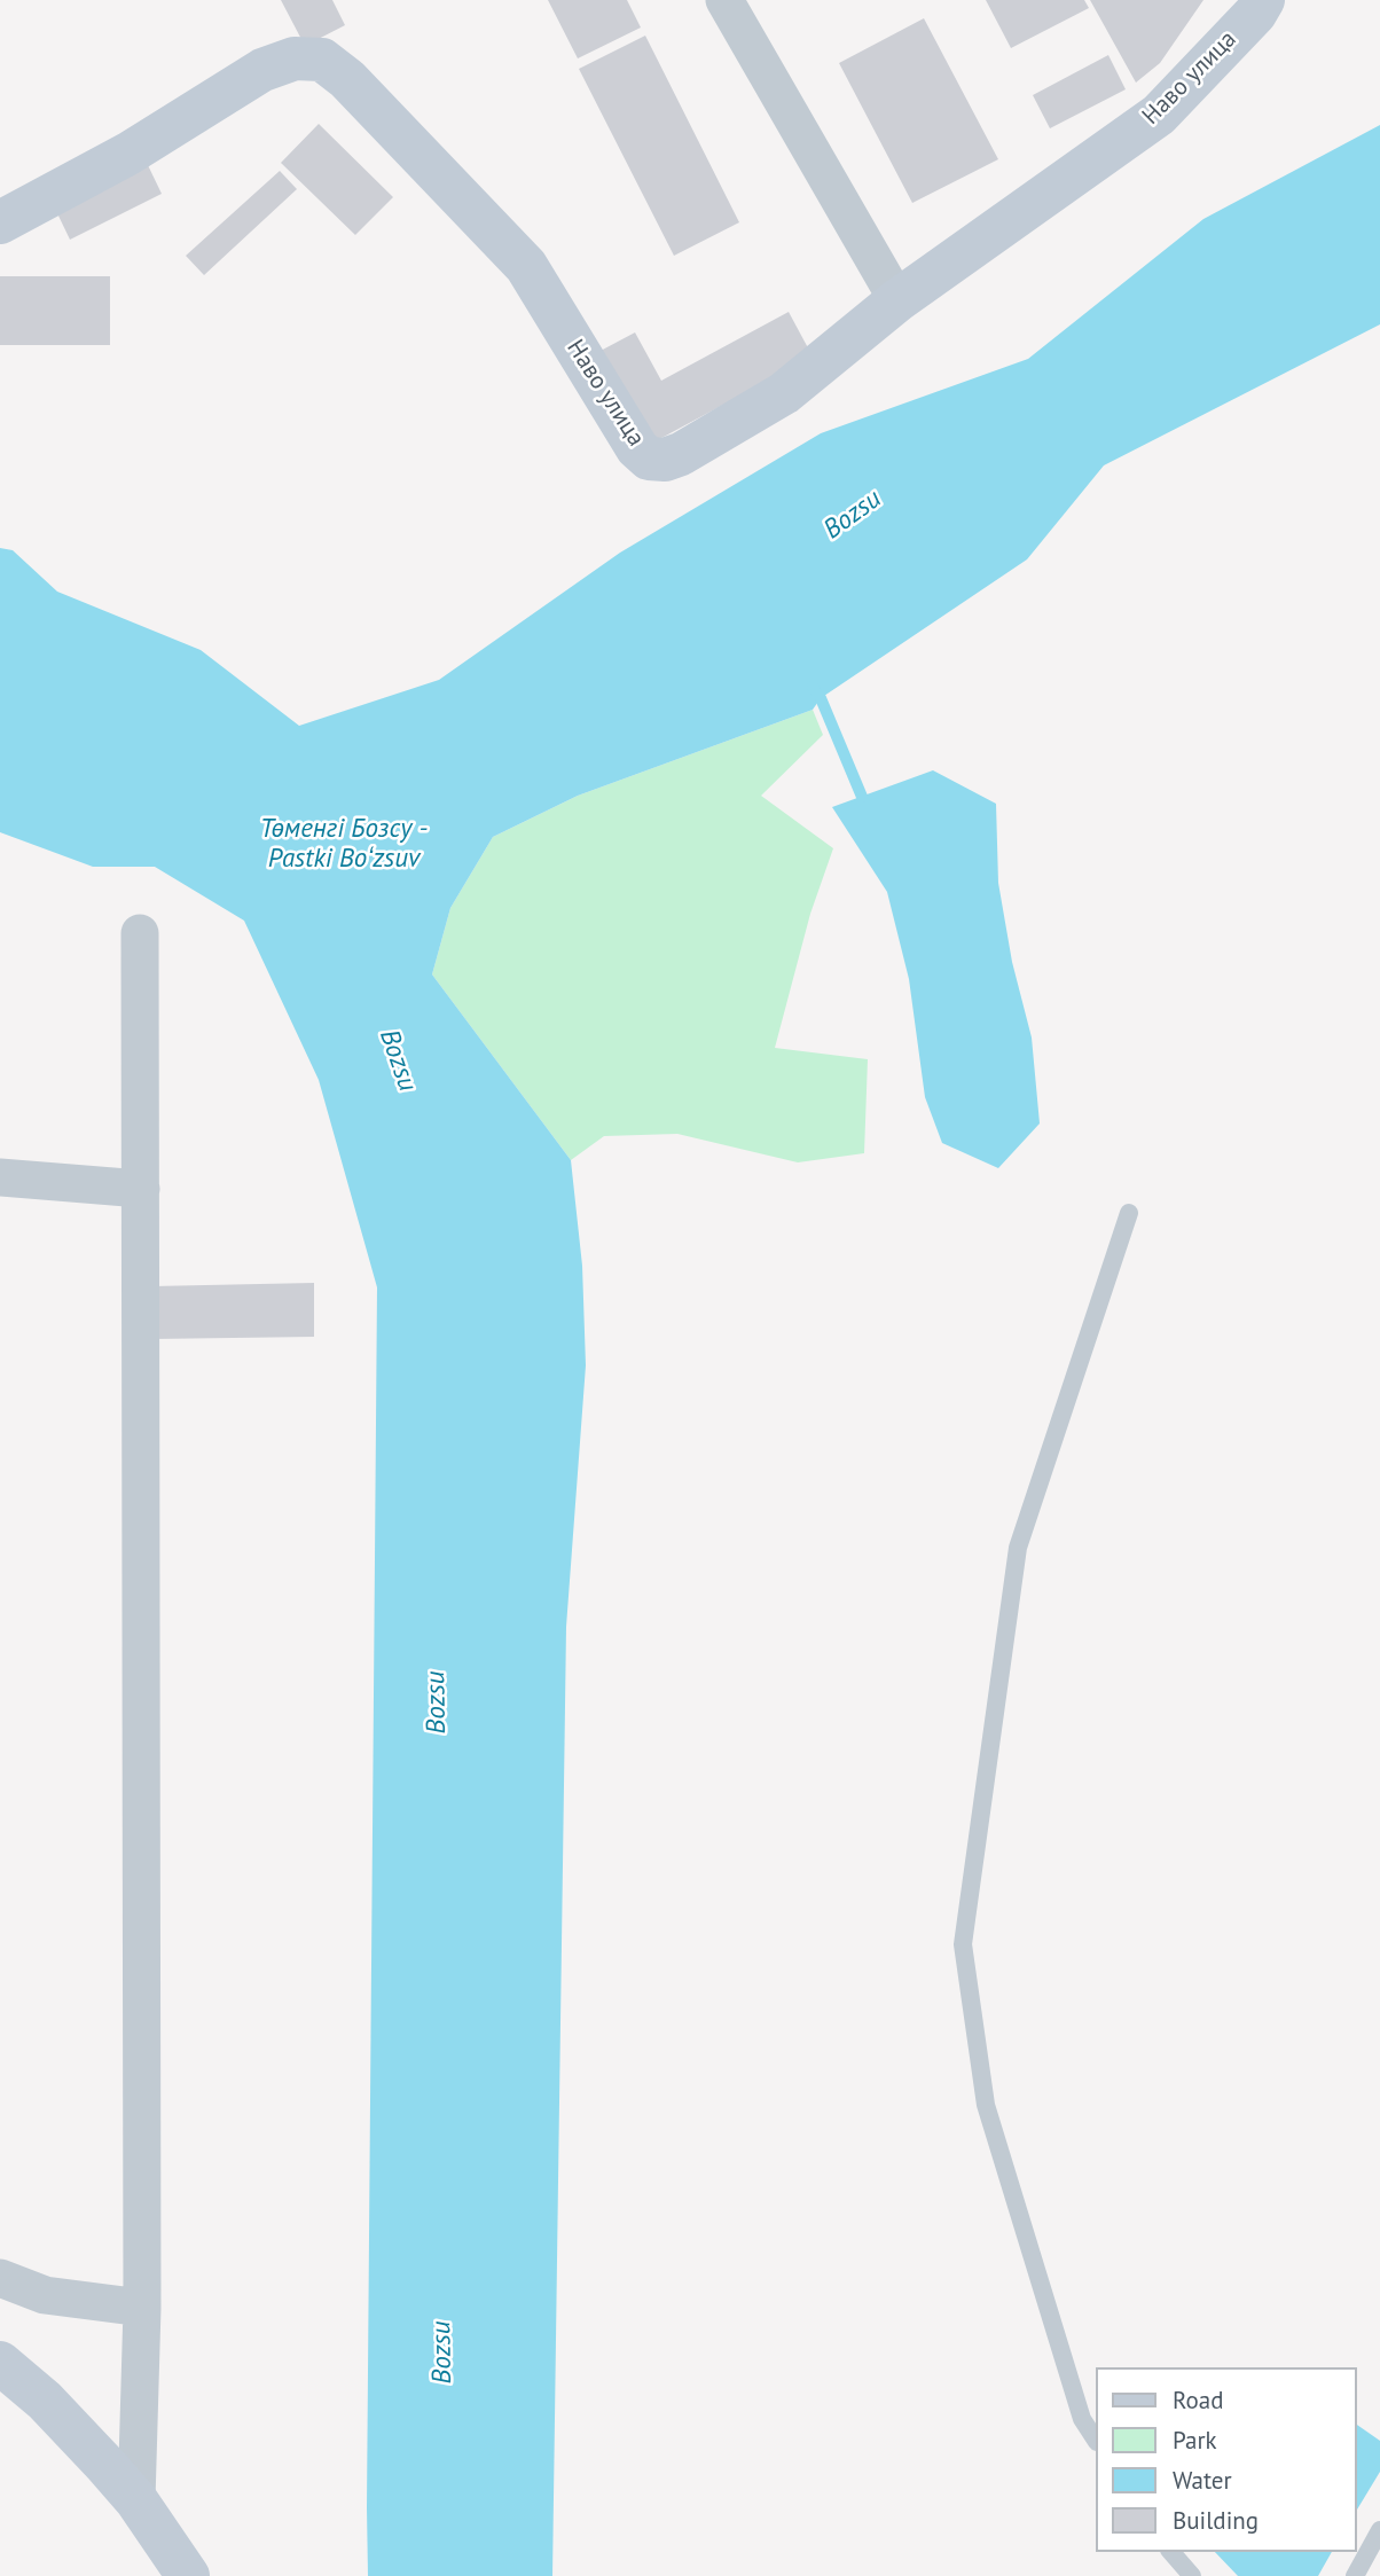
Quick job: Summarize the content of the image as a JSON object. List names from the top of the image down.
{
  "streets": {
    "street": ["Наво улица"]
  },
  "water": ["Bozsu", "Төменгі Бозсу - Pastki Boʻzsuv"],
  "legend": [
    "Road",
    "Park",
    "Water",
    "Building"
  ]
}
